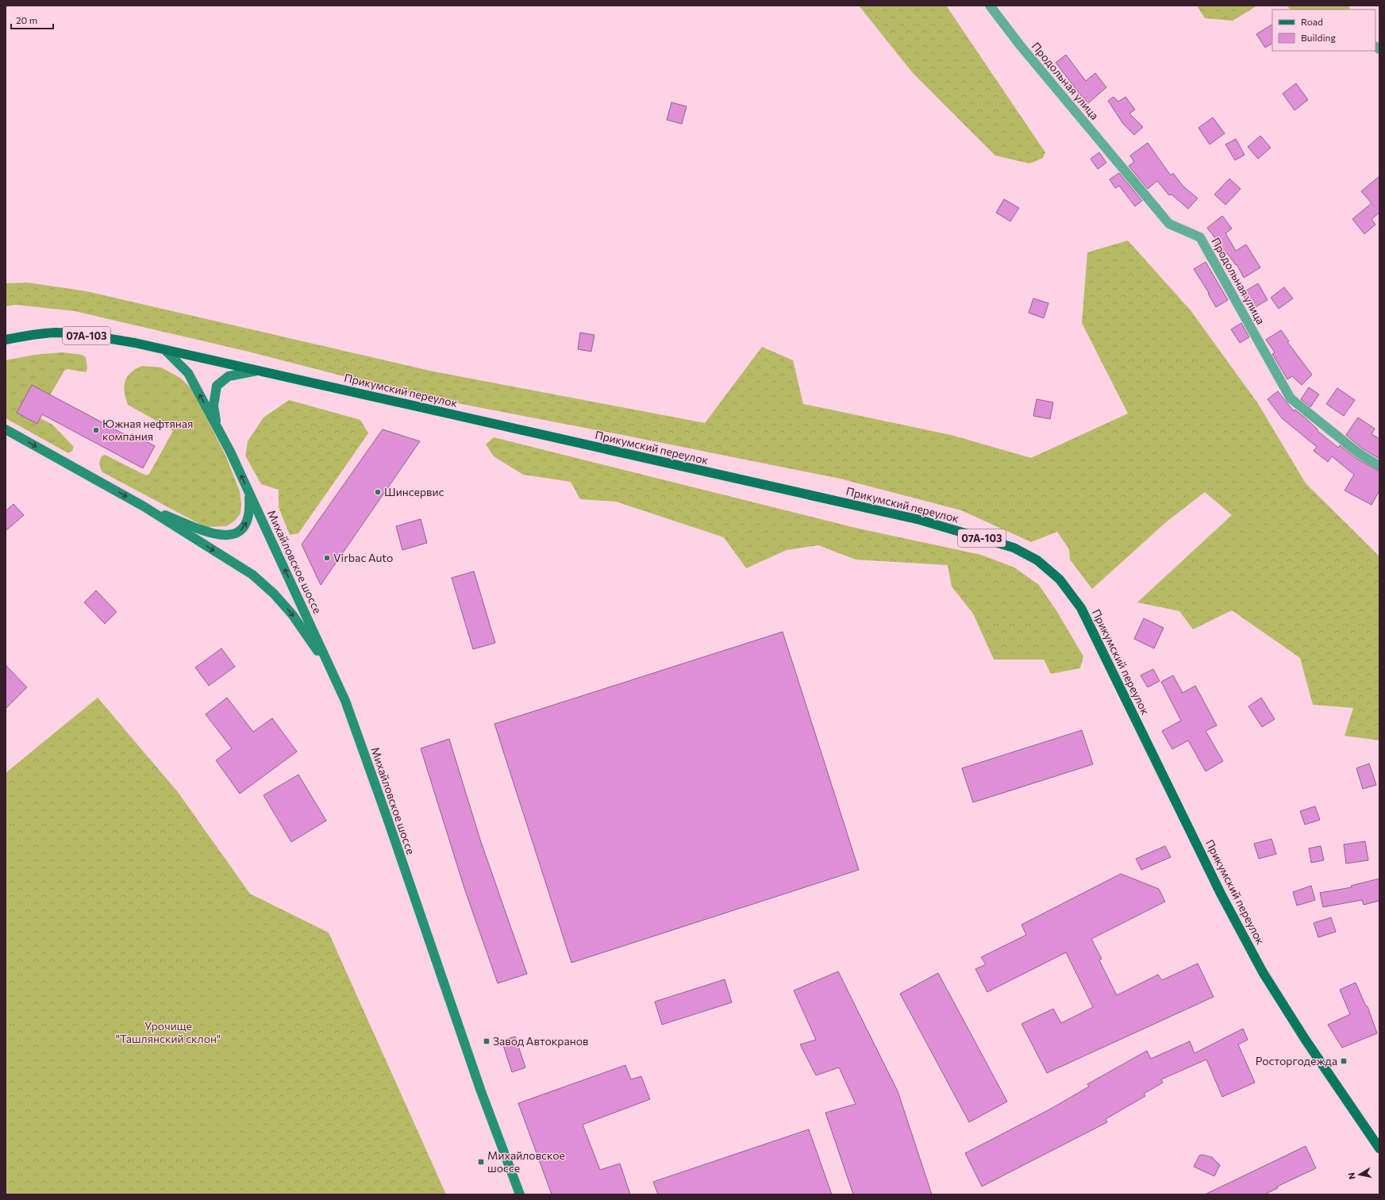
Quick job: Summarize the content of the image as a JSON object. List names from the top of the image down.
{
  "streets": {
    "main road": ["07А-103", "Прикумский переулок", "Михайловское шоссе"],
    "street": ["Продольная улица"]
  },
  "crossings": [
    ["07А-103", "Прикумский переулок"],
    ["07А-103", "Михайловское шоссе"],
    ["Прикумский переулок", "Михайловское шоссе"]
  ],
  "parks": ["Урочище \"Ташлянский склон\""],
  "places": {
    "other": ["Южная нефтяная компания", "Шинсервис", "Virbac Auto"],
    "transit": ["Завод Автокранов", "Росторгодежда", "Михайловское шоссе"]
  },
  "legend": ["Road", "Building"],
  "scale_bar": "20 m",
  "north": "left"
}
